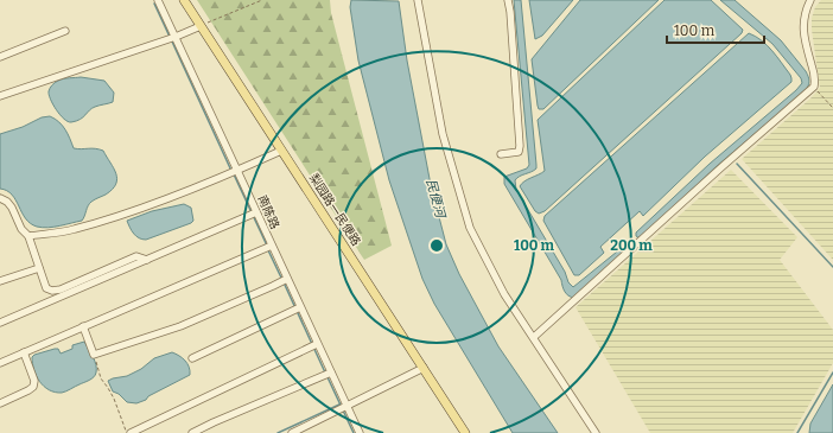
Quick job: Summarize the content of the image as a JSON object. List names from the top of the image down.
{
  "streets": {
    "main road": ["梨园路一民便路"],
    "street": ["南陈路"]
  },
  "water": ["民便河"],
  "scale_bar": "100 m",
  "rings": ["100 m", "200 m"]
}
